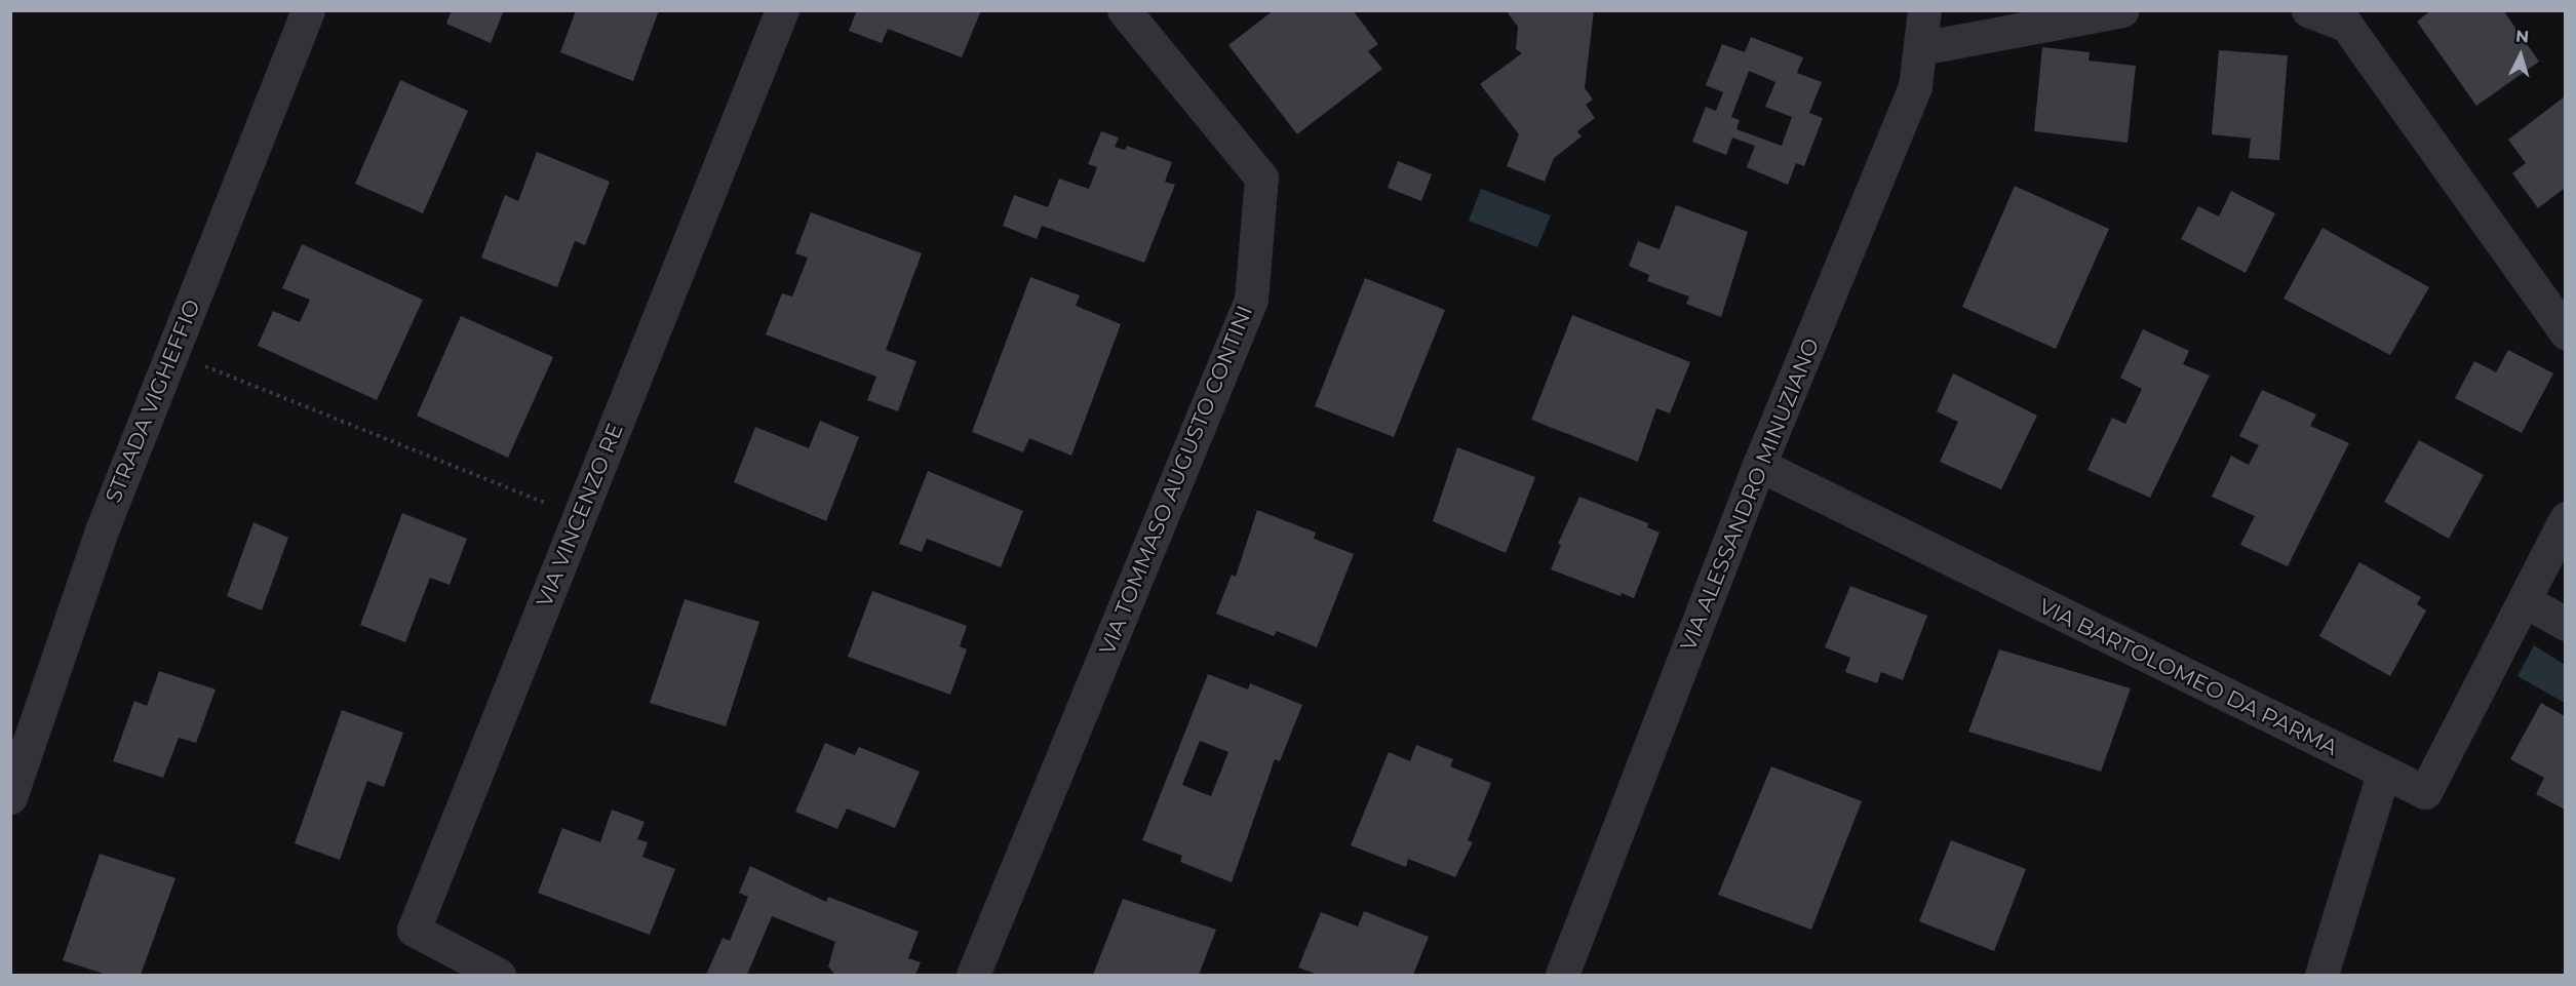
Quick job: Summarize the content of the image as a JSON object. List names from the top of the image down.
{
  "streets": {
    "street": [
      "STRADA VIGHEFFIO",
      "VIA TOMMASO AUGUSTO CONTINI",
      "VIA ALESSANDRO MINUZIANO",
      "VIA VINCENZO RE",
      "VIA BARTOLOMEO DA PARMA"
    ]
  },
  "crossings": [
    ["VIA ALESSANDRO MINUZIANO", "VIA BARTOLOMEO DA PARMA"]
  ],
  "north": "top"
}
